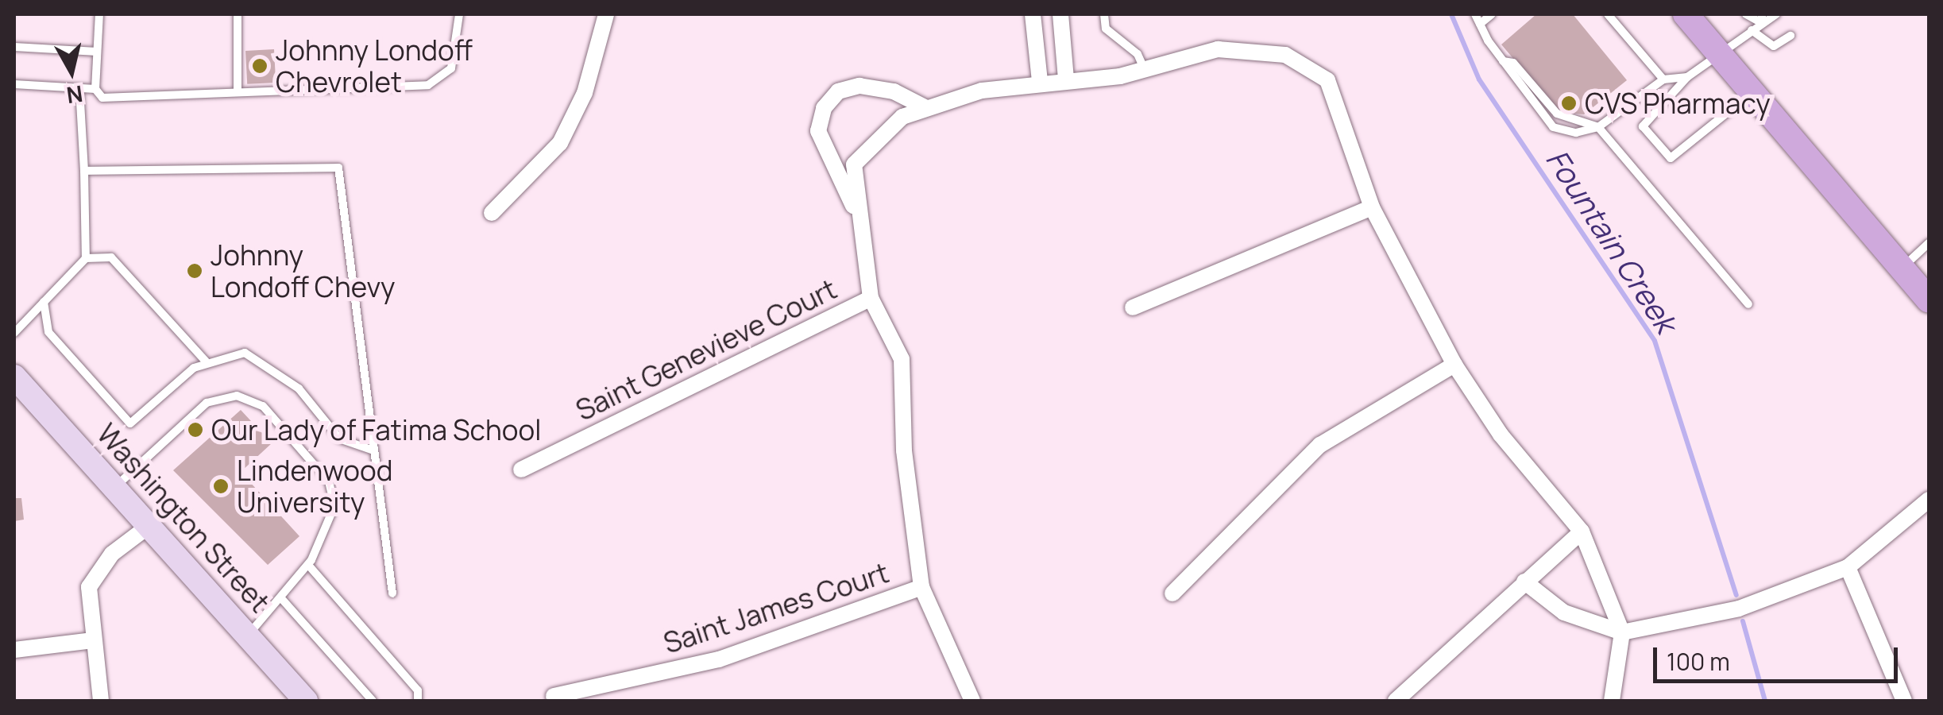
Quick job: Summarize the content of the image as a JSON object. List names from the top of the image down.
{
  "streets": {
    "main road": ["Washington Street"],
    "street": ["Saint Genevieve Court", "Saint James Court"]
  },
  "water": ["Fountain Creek"],
  "places": [
    "Johnny Londoff Chevrolet",
    "CVS Pharmacy",
    "Johnny Londoff Chevy",
    "Our Lady of Fatima School",
    "Lindenwood University"
  ],
  "scale_bar": "100 m",
  "north": "bottom"
}
